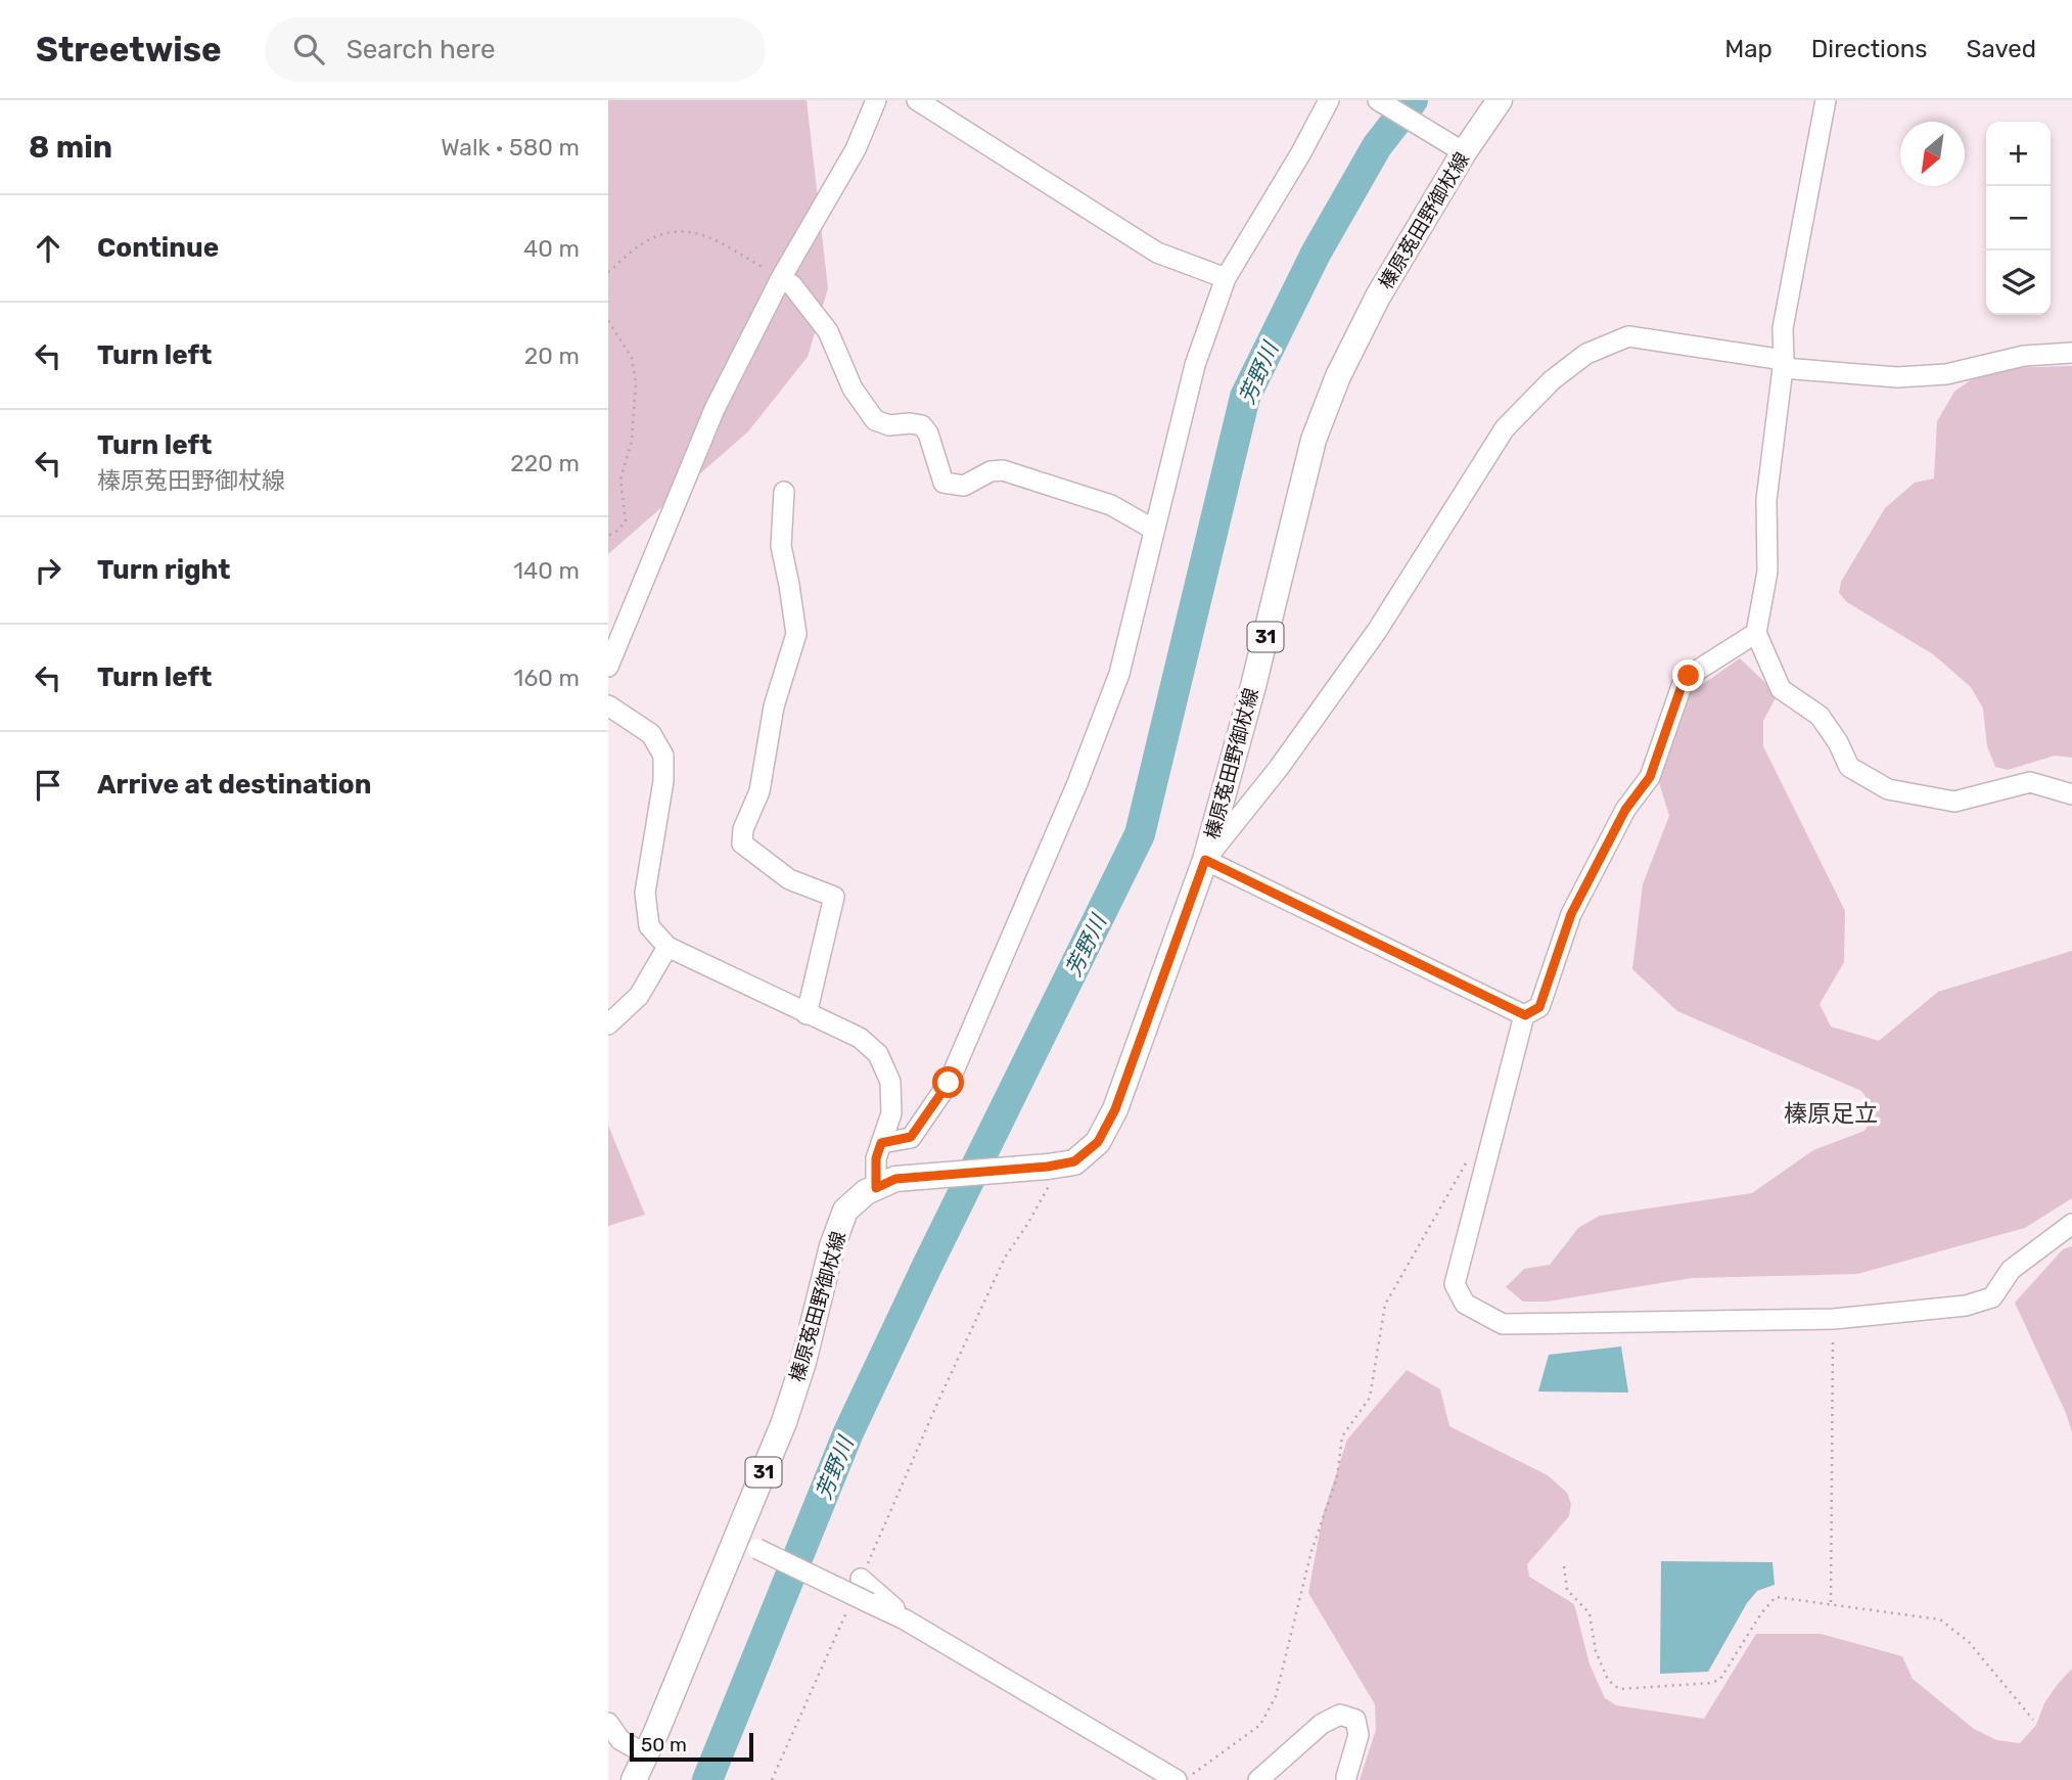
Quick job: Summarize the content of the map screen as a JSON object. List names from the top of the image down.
{
  "streets": {
    "main road": ["榛原菟田野御杖線", "31"]
  },
  "districts": ["榛原足立"],
  "water": ["芳野川"],
  "scale_bar": "50 m",
  "north": "bottom left",
  "page": {
    "header": "Streetwise",
    "search": "Search here",
    "nav": ["Map", "Directions", "Saved"],
    "heading": ["8 min", "Walk · 580 m"],
    "map_buttons": ["+", "−"],
    "list": [
      ["Continue", "40 m"],
      ["Turn left", "20 m"],
      ["Turn left", "榛原菟田野御杖線", "220 m"],
      ["Turn right", "140 m"],
      ["Turn left", "160 m"],
      "Arrive at destination"
    ],
    "scale": "50 m"
  }
}
